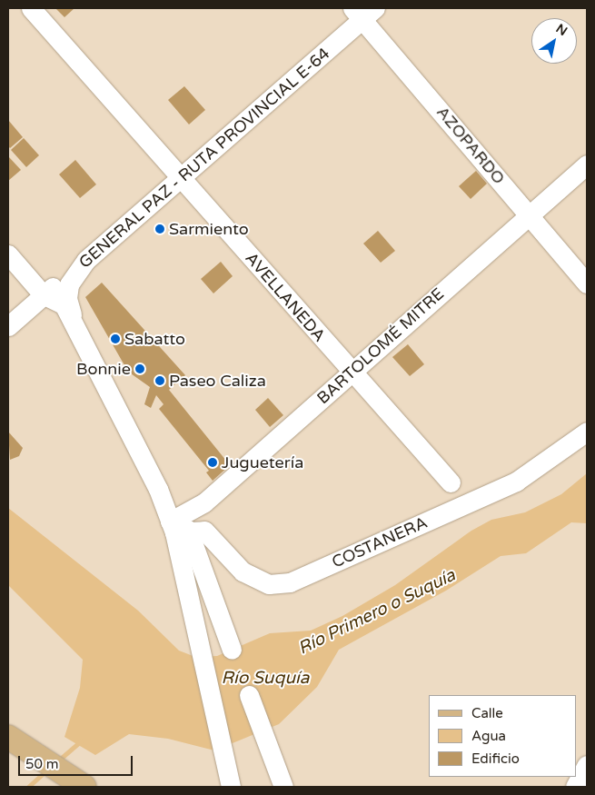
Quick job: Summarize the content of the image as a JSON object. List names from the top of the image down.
{
  "streets": {
    "street": [
      "AZOPARDO",
      "GENERAL PAZ - RUTA PROVINCIAL E-64",
      "AVELLANEDA",
      "BARTOLOMÉ MITRE",
      "COSTANERA"
    ]
  },
  "crossings": [
    ["AZOPARDO", "GENERAL PAZ - RUTA PROVINCIAL E-64"],
    ["AZOPARDO", "BARTOLOMÉ MITRE"],
    ["GENERAL PAZ - RUTA PROVINCIAL E-64", "AVELLANEDA"],
    ["AVELLANEDA", "BARTOLOMÉ MITRE"],
    ["BARTOLOMÉ MITRE", "COSTANERA"]
  ],
  "water": ["Río Primero o Suquía", "Río Suquía"],
  "places": [
    "Sarmiento",
    "Sabatto",
    "Bonnie",
    "Paseo Caliza",
    "Juguetería"
  ],
  "legend": ["Calle", "Agua", "Edificio"],
  "scale_bar": "50 m",
  "north": "top right"
}
